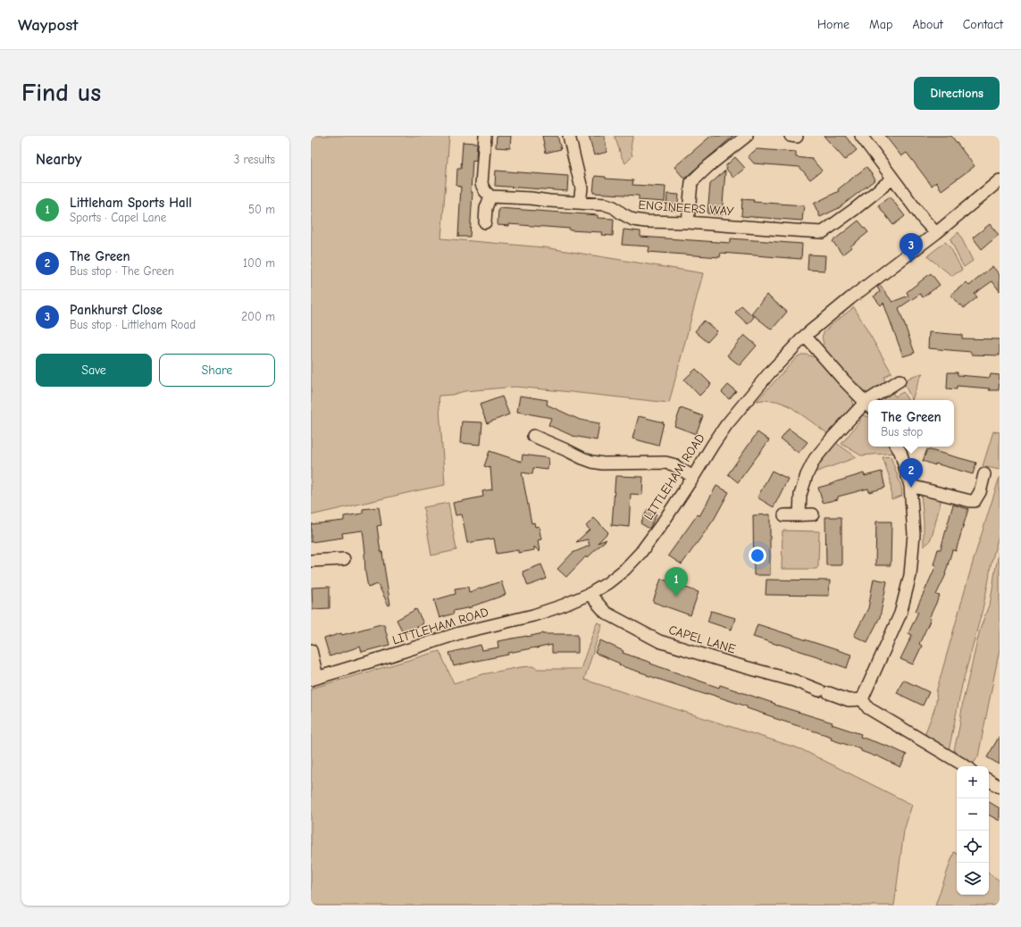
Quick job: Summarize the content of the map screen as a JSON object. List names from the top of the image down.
{
  "streets": {
    "street": ["ENGINEERS WAY", "LITTLEHAM ROAD", "CAPEL LANE"]
  },
  "crossings": [
    ["LITTLEHAM ROAD", "CAPEL LANE"]
  ],
  "page": {
    "header": "Waypost",
    "nav": [
      "Home",
      "Map",
      "About",
      "Contact"
    ],
    "buttons": [
      "Directions",
      ["Save", "Share"]
    ],
    "title": "Find us",
    "heading": ["Nearby", "3 results"],
    "list": [
      {
        "mark": "1",
        "name": "Littleham Sports Hall",
        "note": "Sports · Capel Lane",
        "value": "50 m"
      },
      {
        "mark": "2",
        "name": "The Green",
        "note": "Bus stop · The Green",
        "value": "100 m"
      },
      {
        "mark": "3",
        "name": "Pankhurst Close",
        "note": "Bus stop · Littleham Road",
        "value": "200 m"
      }
    ],
    "pins": ["3", "2", "1"],
    "popup": ["The Green", "Bus stop"],
    "map_buttons": ["+", "−"]
  }
}
